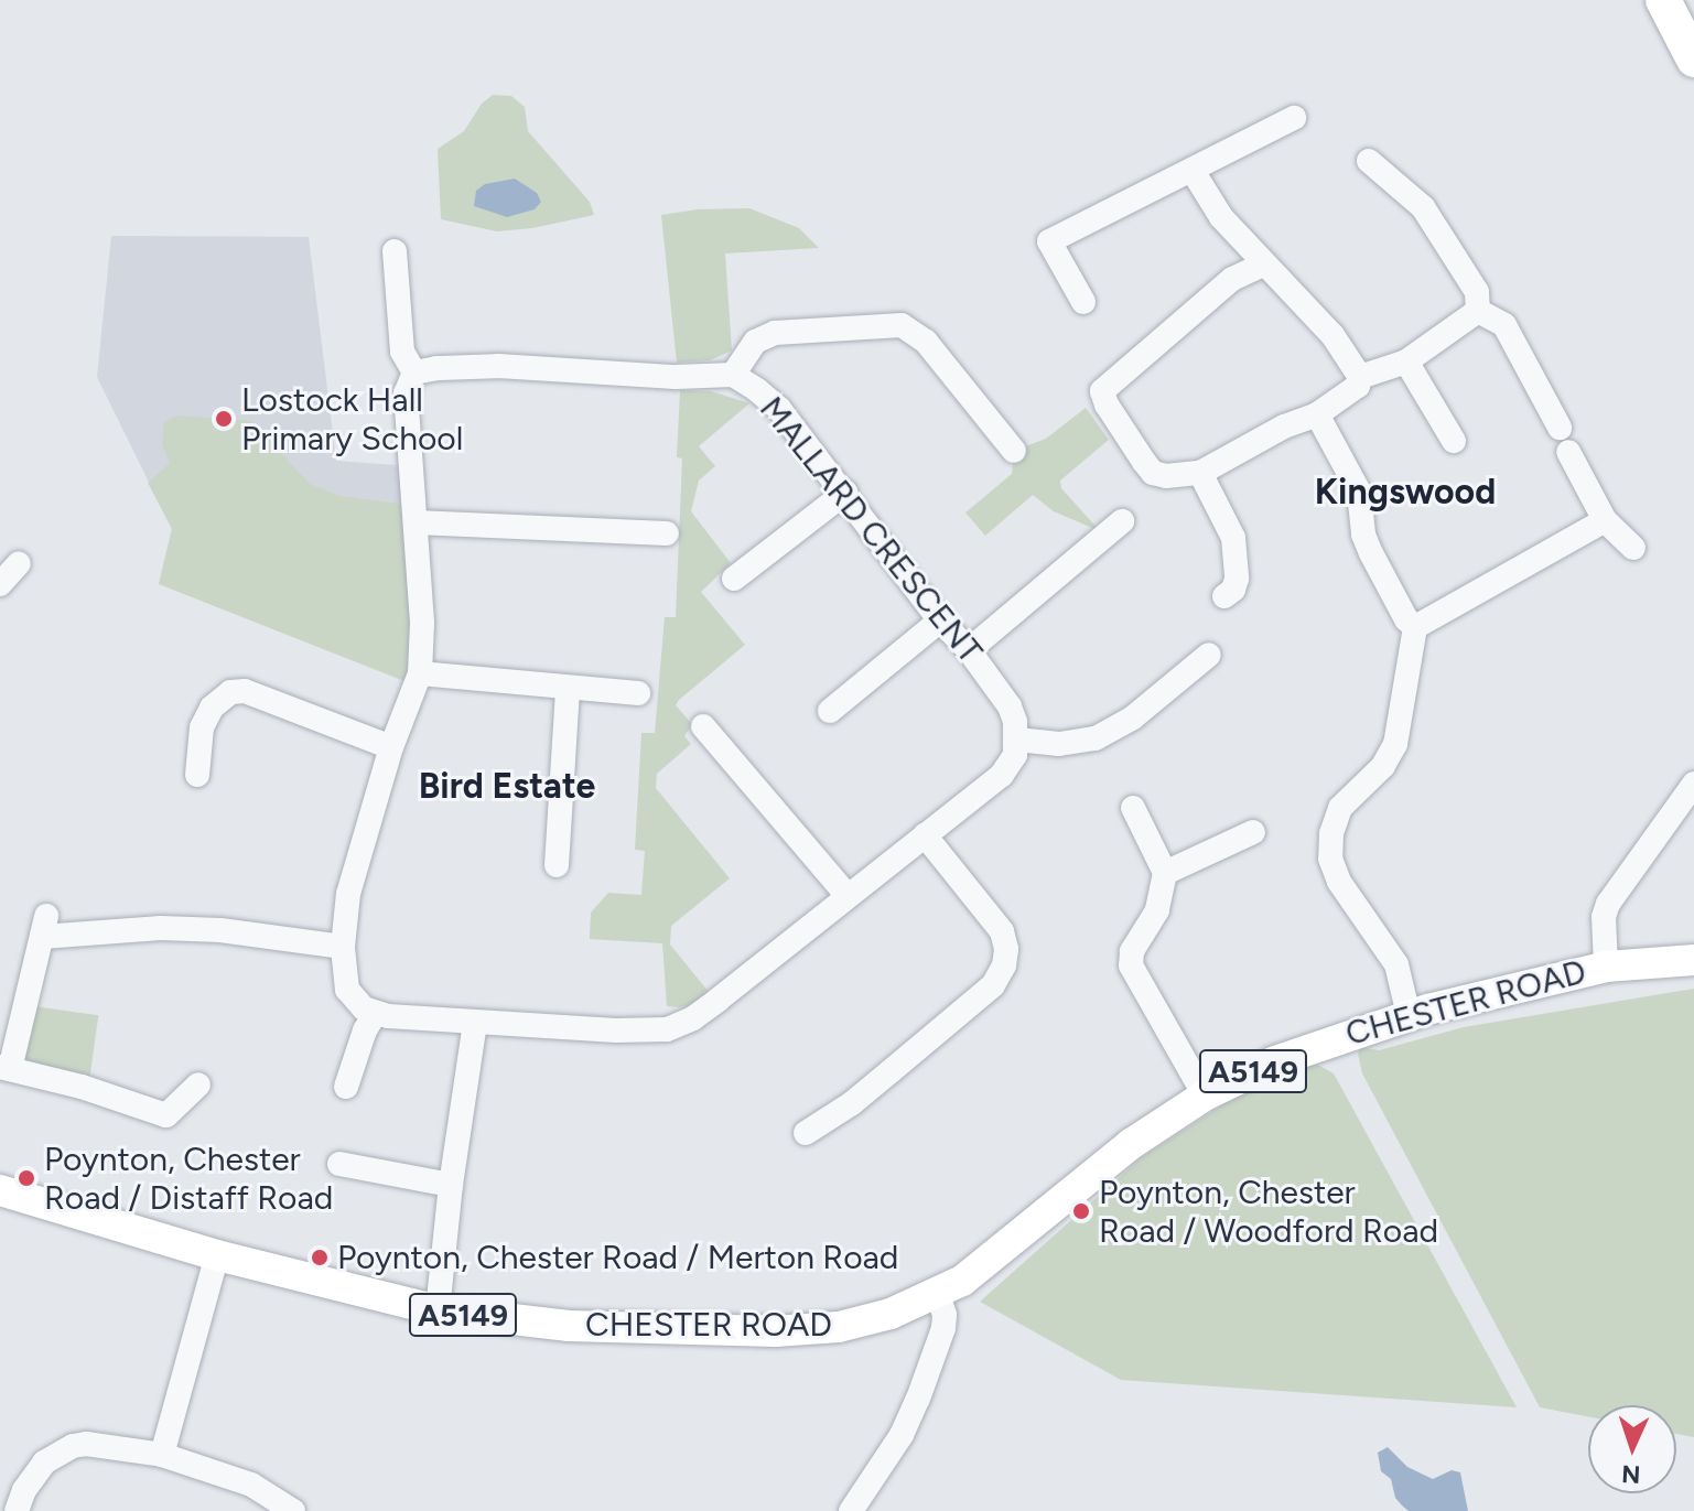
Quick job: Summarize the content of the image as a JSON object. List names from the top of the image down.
{
  "streets": {
    "main road": ["CHESTER ROAD", "A5149"],
    "street": ["MALLARD CRESCENT"]
  },
  "districts": ["Kingswood", "Bird Estate"],
  "places": [
    "Lostock Hall Primary School",
    "Poynton, Chester Road / Distaff Road",
    "Poynton, Chester Road / Woodford Road",
    "Poynton, Chester Road / Merton Road"
  ],
  "north": "bottom"
}
